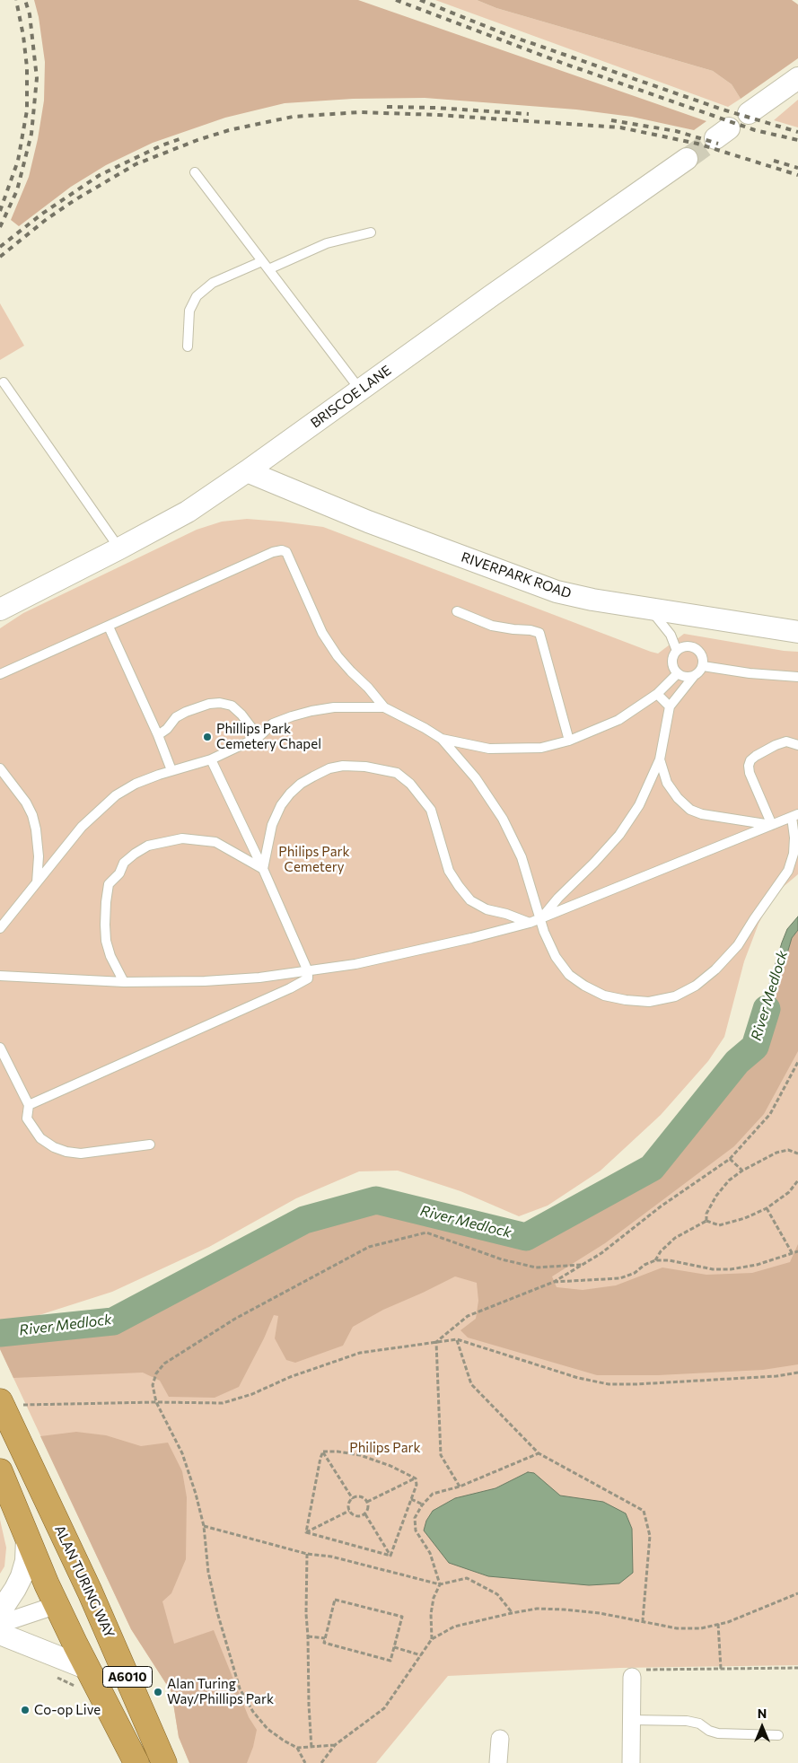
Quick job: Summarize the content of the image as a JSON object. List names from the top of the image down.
{
  "streets": {
    "highway": ["ALAN TURING WAY", "A6010"],
    "street": ["BRISCOE LANE", "RIVERPARK ROAD"]
  },
  "crossings": [
    ["BRISCOE LANE", "RIVERPARK ROAD"]
  ],
  "water": ["River Medlock"],
  "parks": ["Philips Park Cemetery", "Philips Park"],
  "places": ["Phillips Park Cemetery Chapel", "Alan Turing Way/Phillips Park", "Co-op Live"],
  "north": "top"
}
